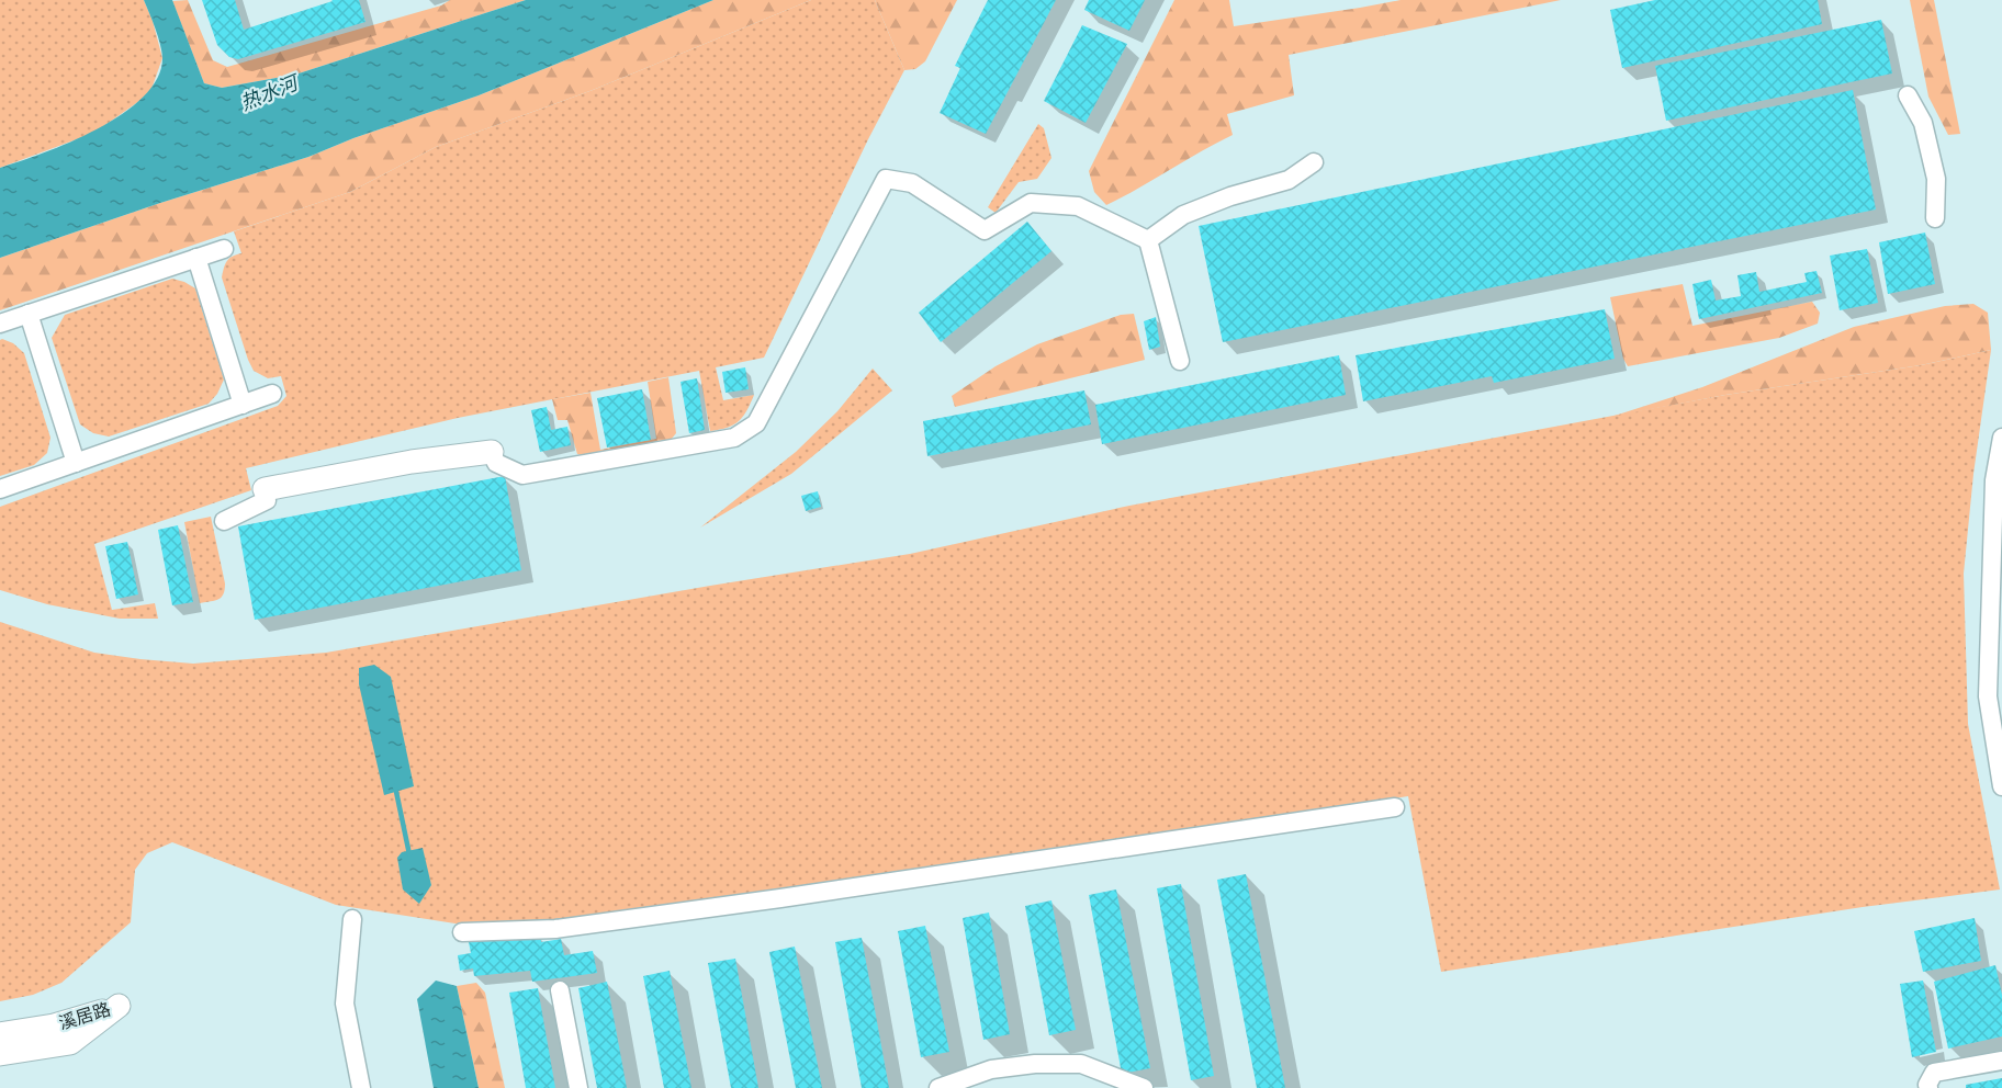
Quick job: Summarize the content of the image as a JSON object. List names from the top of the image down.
{
  "streets": {
    "street": ["溪居路"]
  },
  "water": ["热水河"]
}
